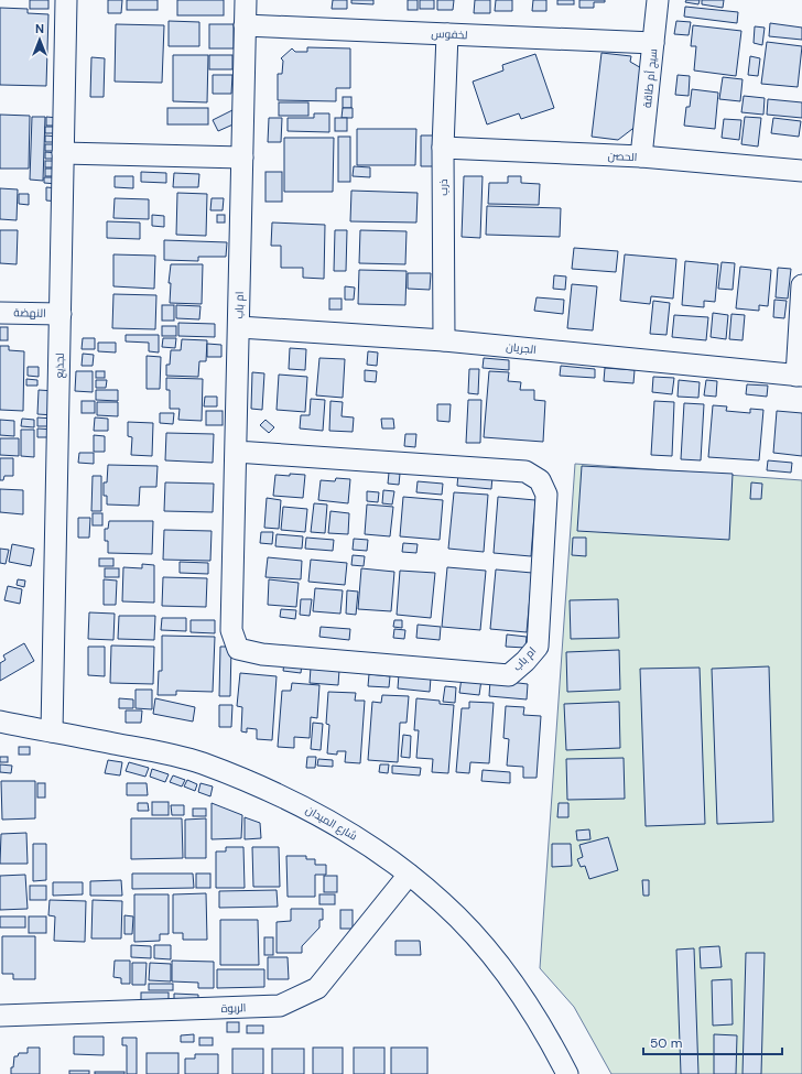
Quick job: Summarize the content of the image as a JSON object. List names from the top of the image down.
{
  "streets": {
    "street": [
      "لخفوس",
      "سيج أم طاقة",
      "الحصن",
      "ذرب",
      "ام باب",
      "النهضة",
      "الجريان",
      "لجذيع",
      "شارع الميدان",
      "الربوة"
    ]
  },
  "crossings": [
    ["لخفوس", "سيج أم طاقة"],
    ["لخفوس", "ذرب"],
    ["لخفوس", "ام باب"],
    ["سيج أم طاقة", "الحصن"],
    ["الحصن", "ذرب"],
    ["ذرب", "الجريان"],
    ["ام باب", "الجريان"],
    ["النهضة", "لجذيع"],
    ["لجذيع", "شارع الميدان"],
    ["شارع الميدان", "الربوة"]
  ],
  "scale_bar": "50 m",
  "north": "top"
}
